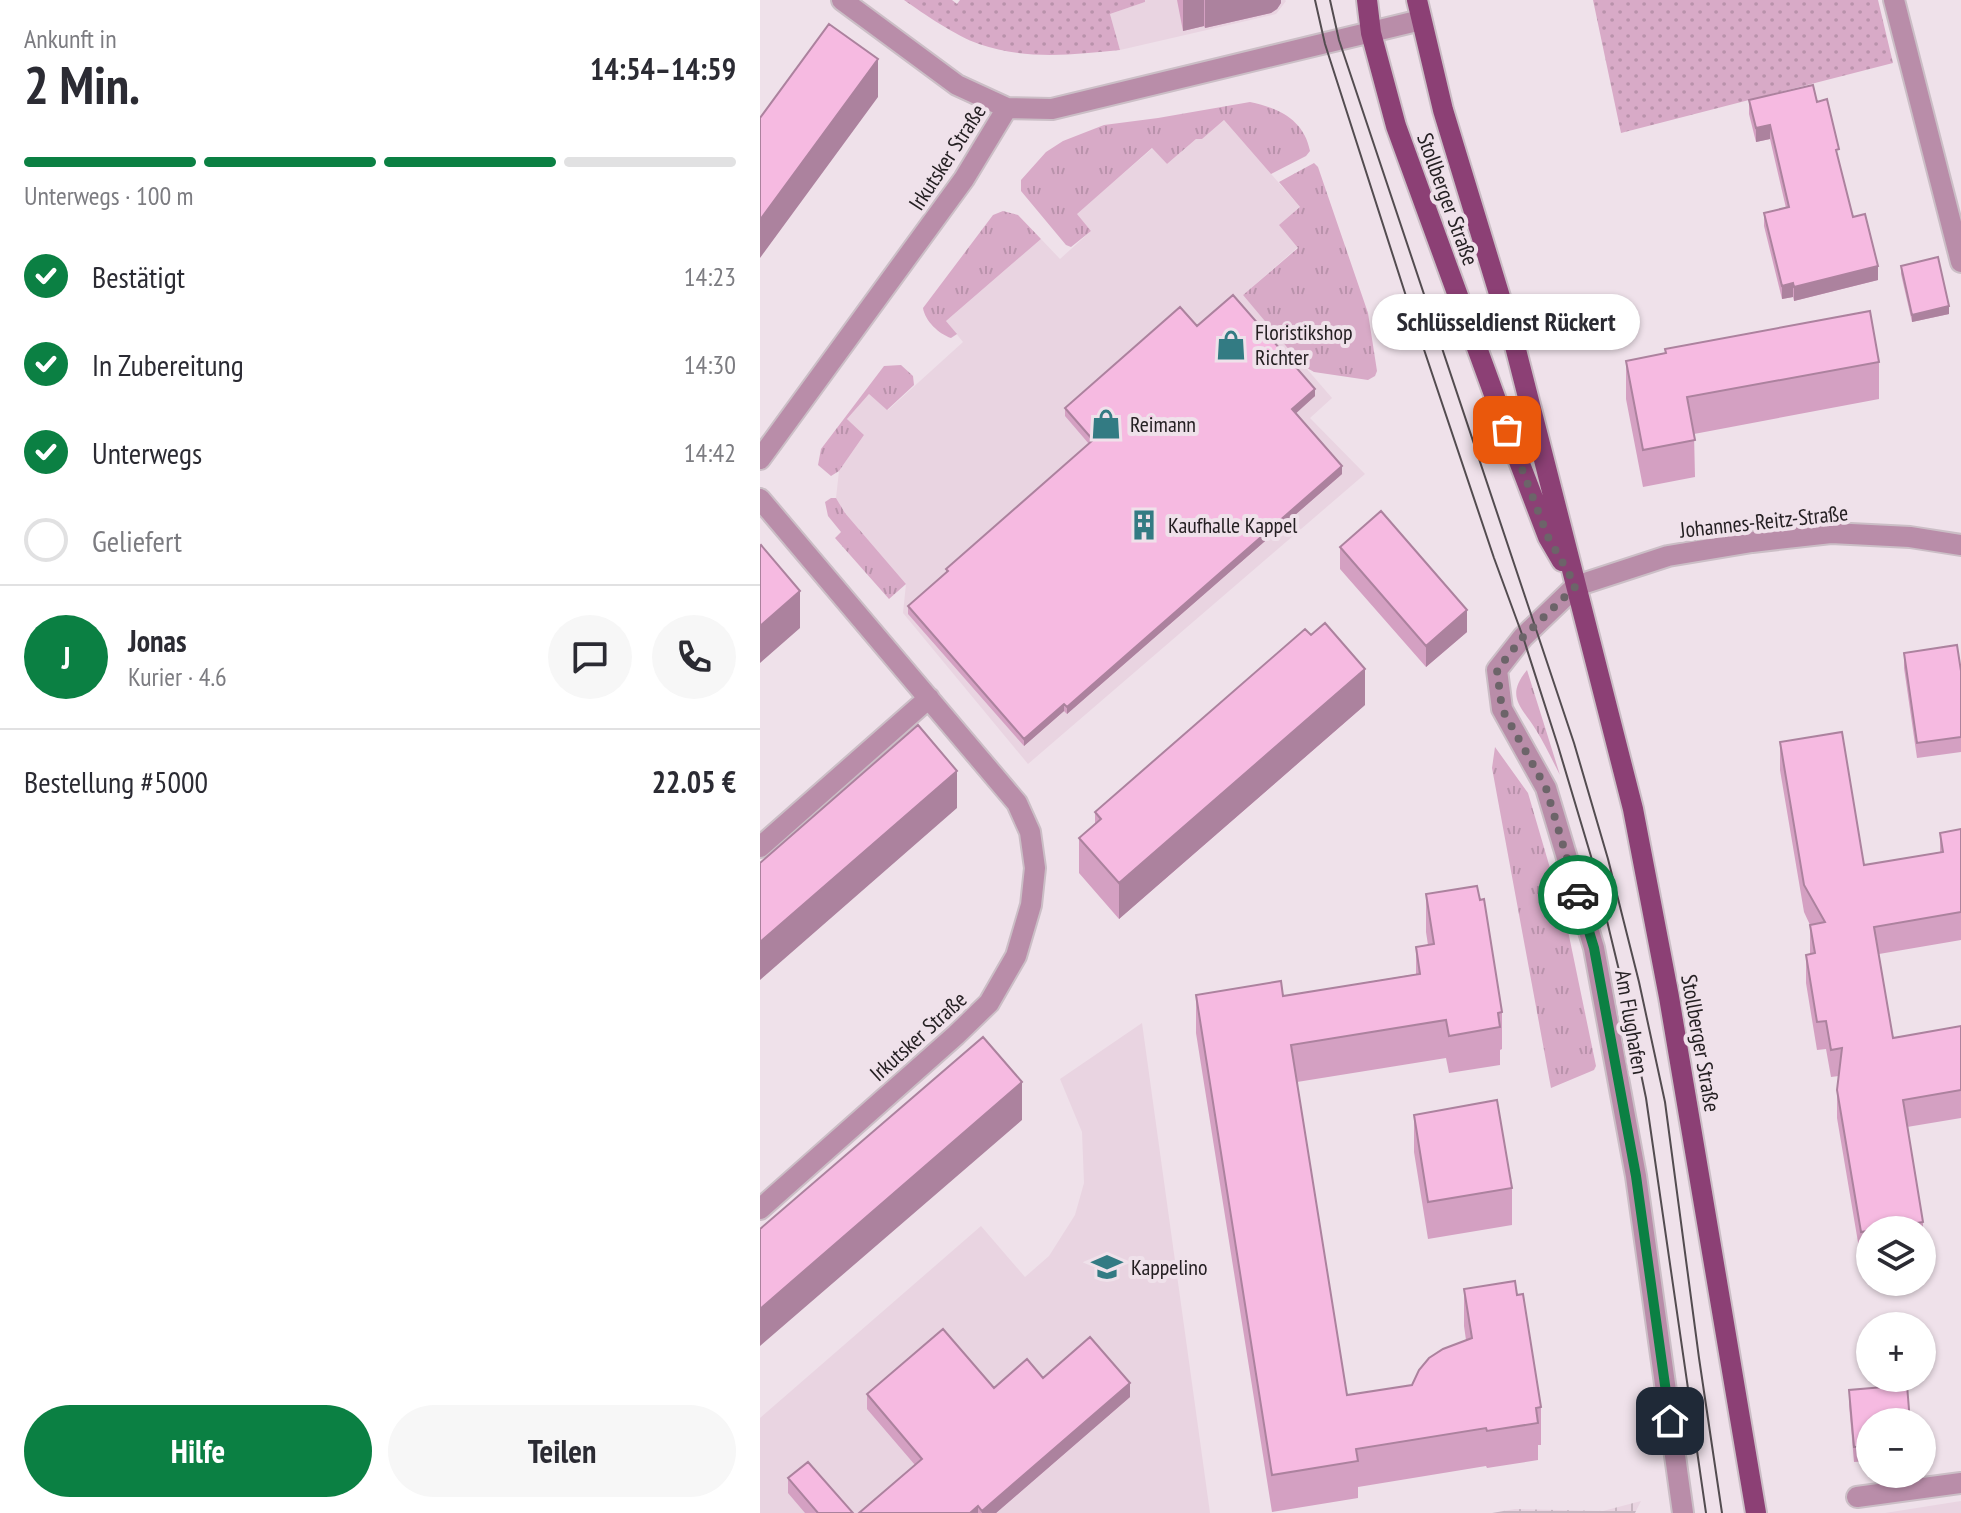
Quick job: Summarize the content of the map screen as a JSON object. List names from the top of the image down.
{
  "streets": {
    "main road": ["Stollberger Straße"],
    "street": ["Irkutsker Straße", "Johannes-Reitz-Straße", "Am Flughafen"]
  },
  "crossings": [
    ["Irkutsker Straße", "Stollberger Straße"],
    ["Stollberger Straße", "Johannes-Reitz-Straße"],
    ["Stollberger Straße", "Am Flughafen"],
    ["Johannes-Reitz-Straße", "Am Flughafen"]
  ],
  "places": {
    "shop": ["Floristikshop Richter", "Reimann"],
    "other": ["Schlüsseldienst Rückert"],
    "building": ["Kaufhalle Kappel"],
    "school or university": ["Kappelino"]
  },
  "page": {
    "heading": ["2 Min.", "Ankunft in", "14:54–14:59"],
    "panel": [
      "Jonas",
      "Kurier · 4.6",
      "Bestellung #5000",
      "22.05 €"
    ],
    "bar": "Unterwegs · 100 m",
    "list": [
      ["Bestätigt", "14:23"],
      ["In Zubereitung", "14:30"],
      ["Unterwegs", "14:42"],
      "Geliefert"
    ],
    "bubble": "Schlüsseldienst Rückert",
    "round": "J",
    "map_buttons": ["+", "−"],
    "buttons": ["Hilfe", "Teilen"]
  }
}
